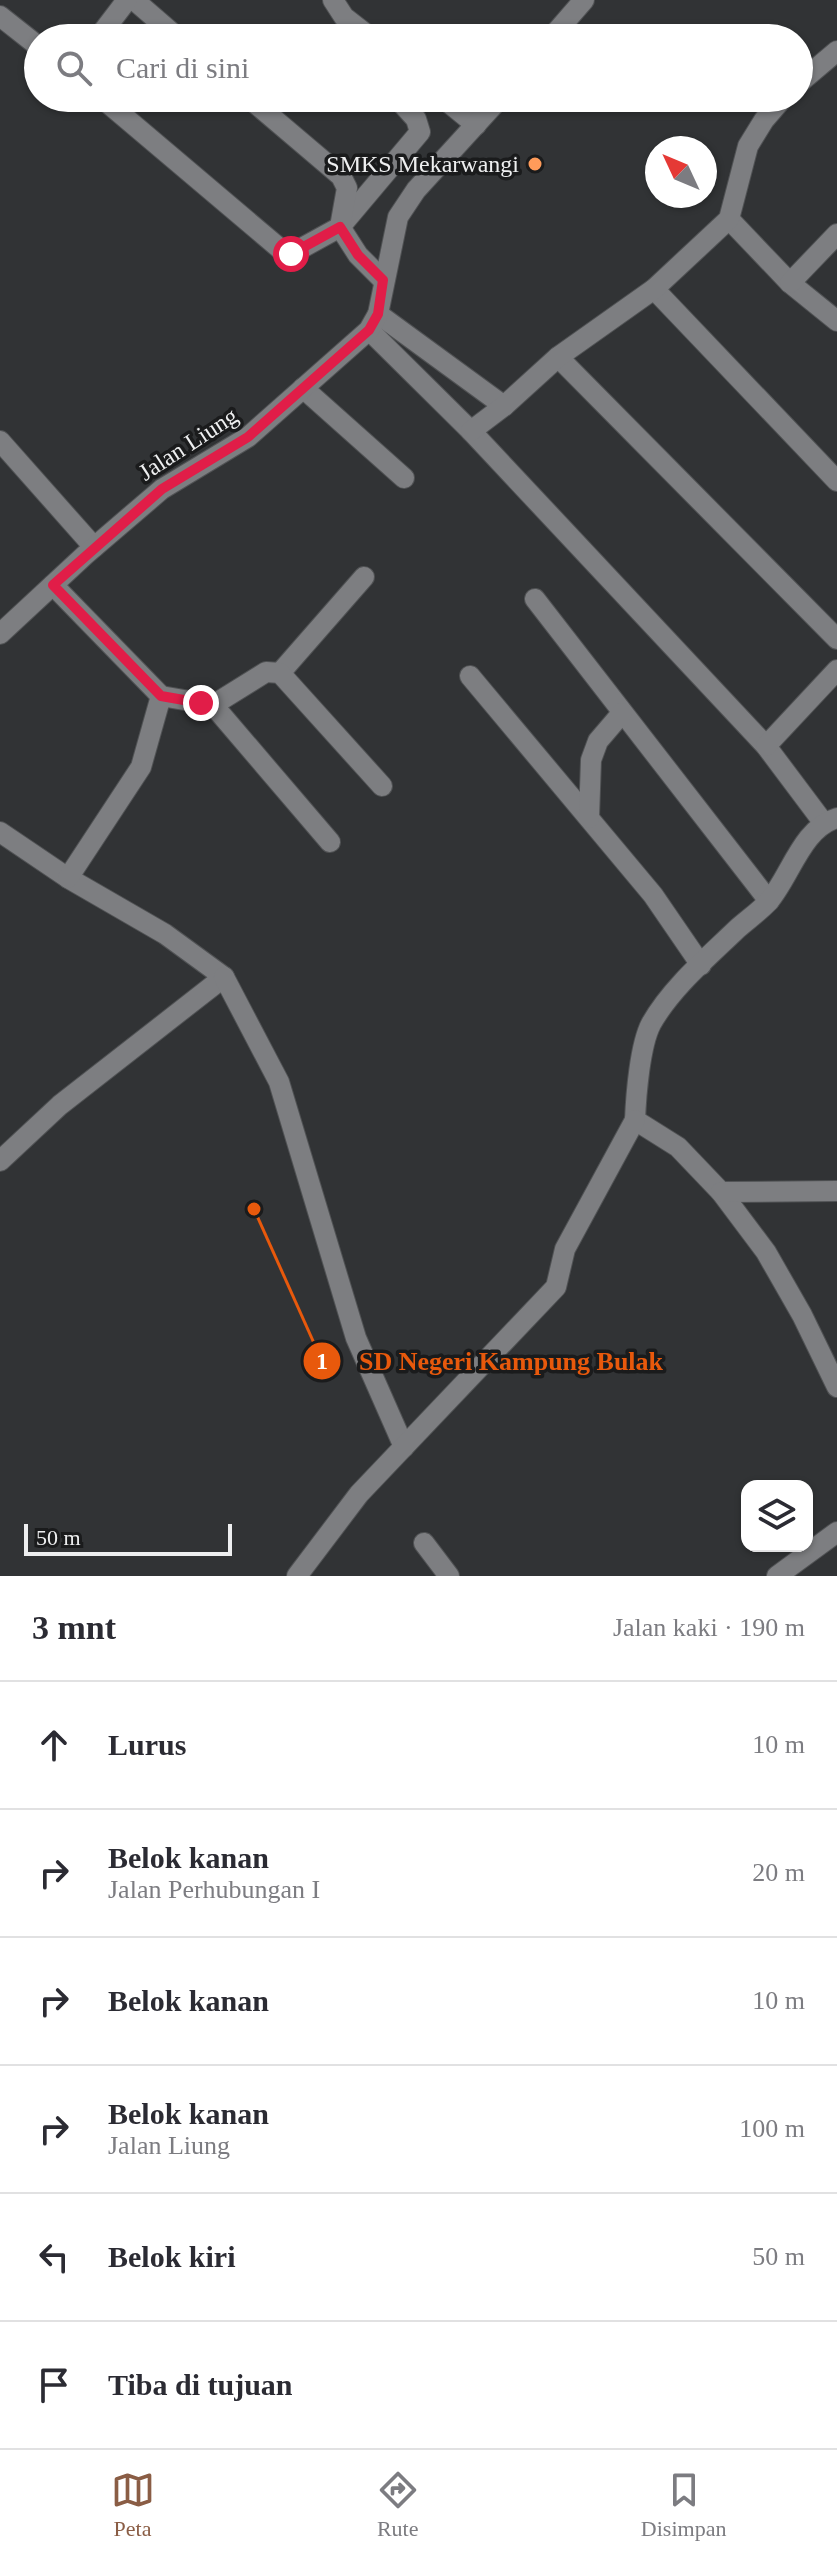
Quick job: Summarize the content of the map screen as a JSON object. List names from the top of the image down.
{
  "streets": {
    "street": ["Jalan Liung"]
  },
  "places": ["SMKS Mekarwangi", "SD Negeri Kampung Bulak"],
  "scale_bar": "50 m",
  "north": "top left",
  "page": {
    "search": "Cari di sini",
    "scale": "50 m",
    "heading": ["3 mnt", "Jalan kaki · 190 m"],
    "list": [
      ["Lurus", "10 m"],
      ["Belok kanan", "Jalan Perhubungan I", "20 m"],
      ["Belok kanan", "10 m"],
      ["Belok kanan", "Jalan Liung", "100 m"],
      ["Belok kiri", "50 m"],
      "Tiba di tujuan"
    ],
    "nav": ["Peta", "Rute", "Disimpan"]
  }
}
